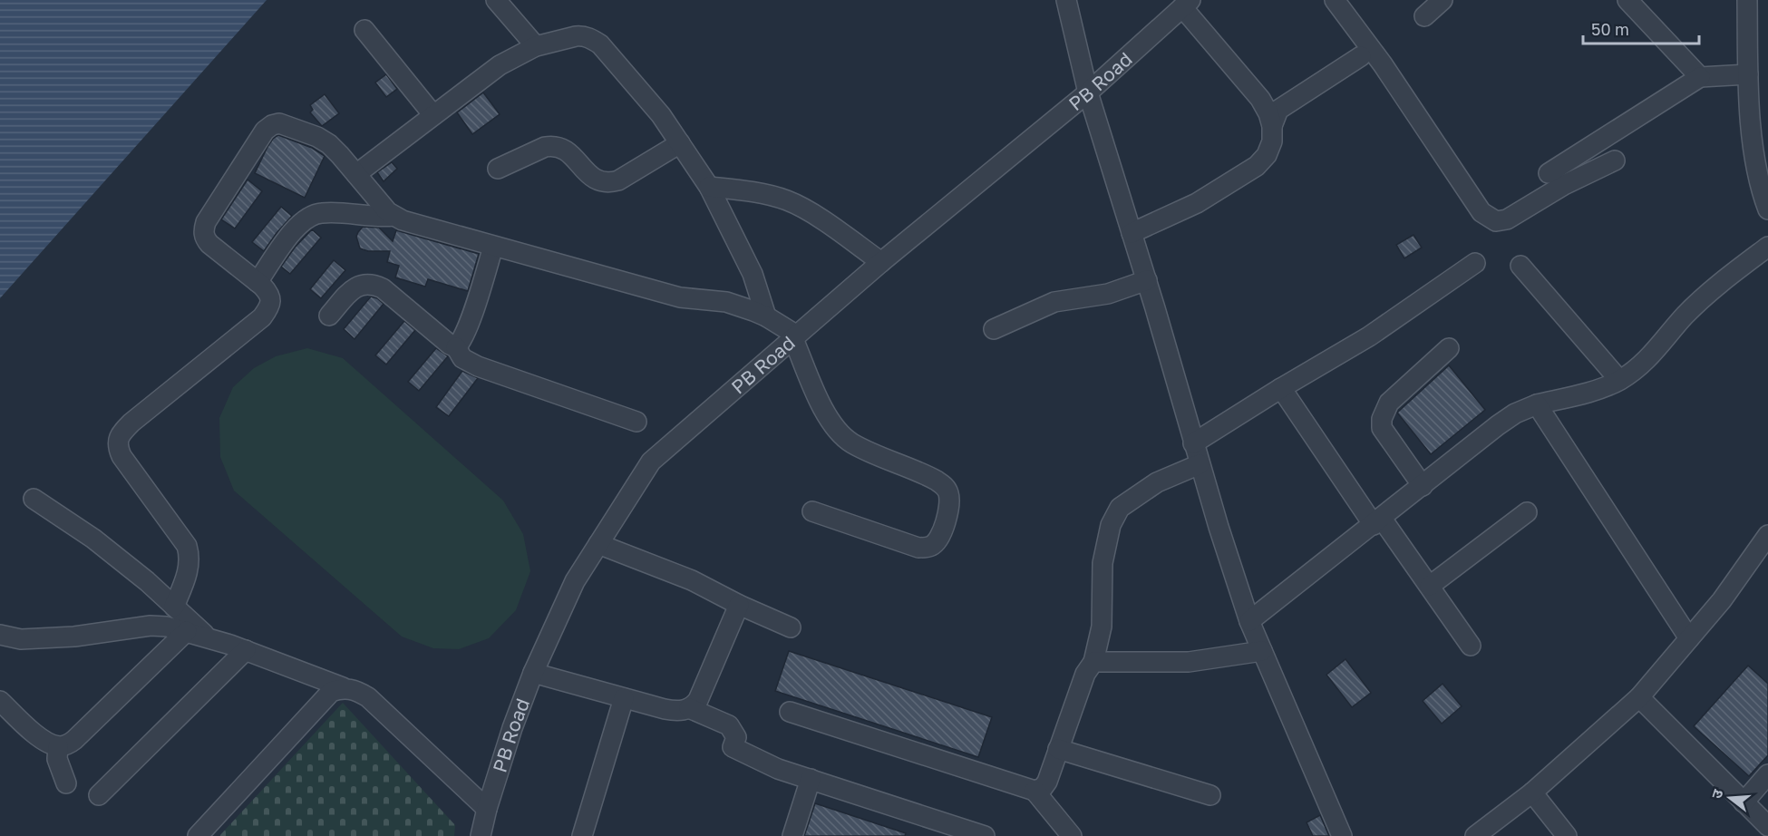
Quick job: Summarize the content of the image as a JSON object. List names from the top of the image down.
{
  "streets": {
    "street": ["PB Road"]
  },
  "scale_bar": "50 m",
  "north": "left"
}
